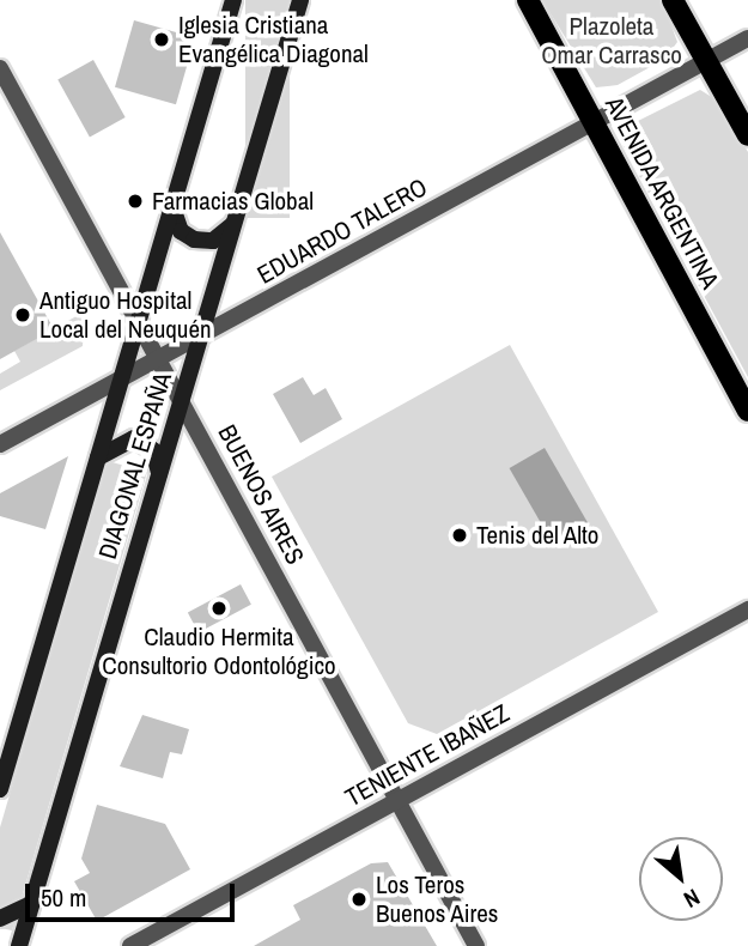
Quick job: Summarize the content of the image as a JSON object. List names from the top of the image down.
{
  "streets": {
    "main road": ["AVENIDA ARGENTINA", "DIAGONAL ESPAÑA"],
    "street": ["EDUARDO TALERO", "BUENOS AIRES", "TENIENTE IBAÑEZ"]
  },
  "crossings": [
    ["AVENIDA ARGENTINA", "EDUARDO TALERO"],
    ["EDUARDO TALERO", "DIAGONAL ESPAÑA"],
    ["EDUARDO TALERO", "BUENOS AIRES"],
    ["DIAGONAL ESPAÑA", "BUENOS AIRES"],
    ["BUENOS AIRES", "TENIENTE IBAÑEZ"]
  ],
  "parks": ["Plazoleta Omar Carrasco"],
  "places": [
    "Iglesia Cristiana Evangélica Diagonal",
    "Farmacias Global",
    "Antiguo Hospital Local del Neuquén",
    "Tenis del Alto",
    "Claudio Hermita Consultorio Odontológico",
    "Los Teros Buenos Aires"
  ],
  "scale_bar": "50 m",
  "north": "bottom right"
}
